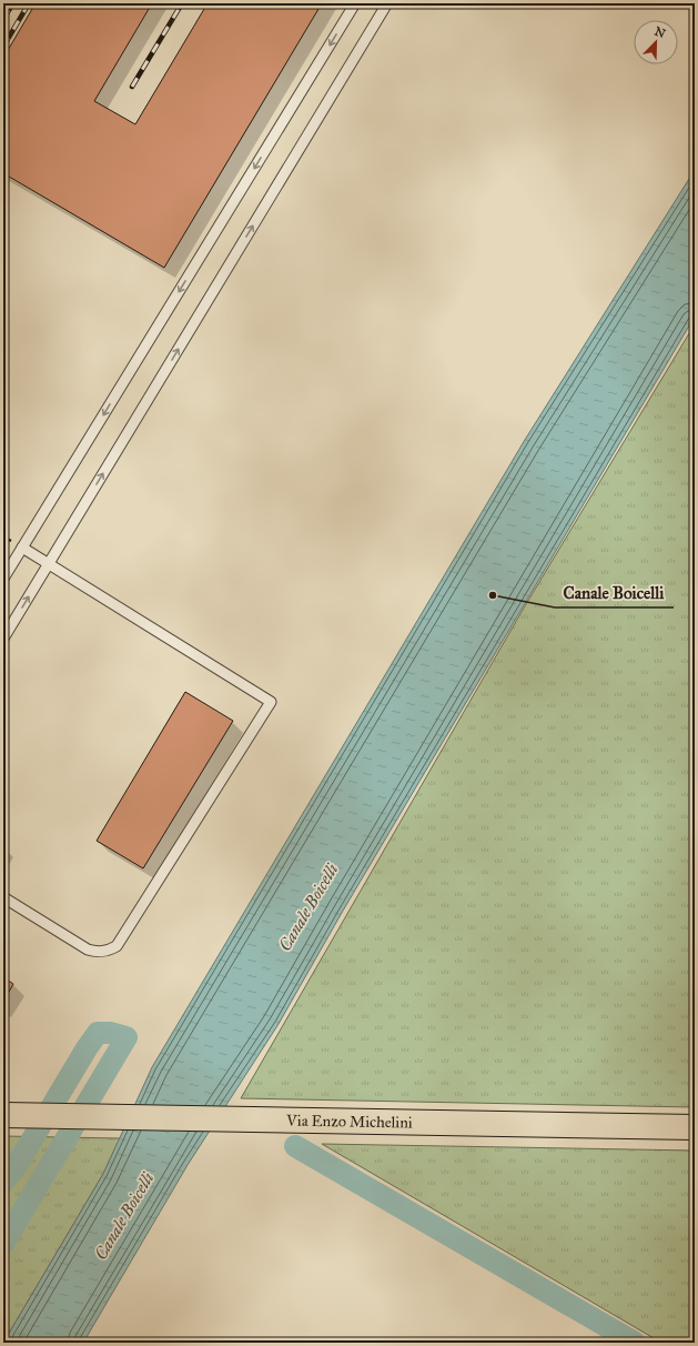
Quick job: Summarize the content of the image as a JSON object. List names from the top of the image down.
{
  "streets": {
    "main road": ["Via Enzo Michelini"]
  },
  "water": ["Canale Boicelli"],
  "places": ["Canale Boicelli"],
  "north": "top right"
}
